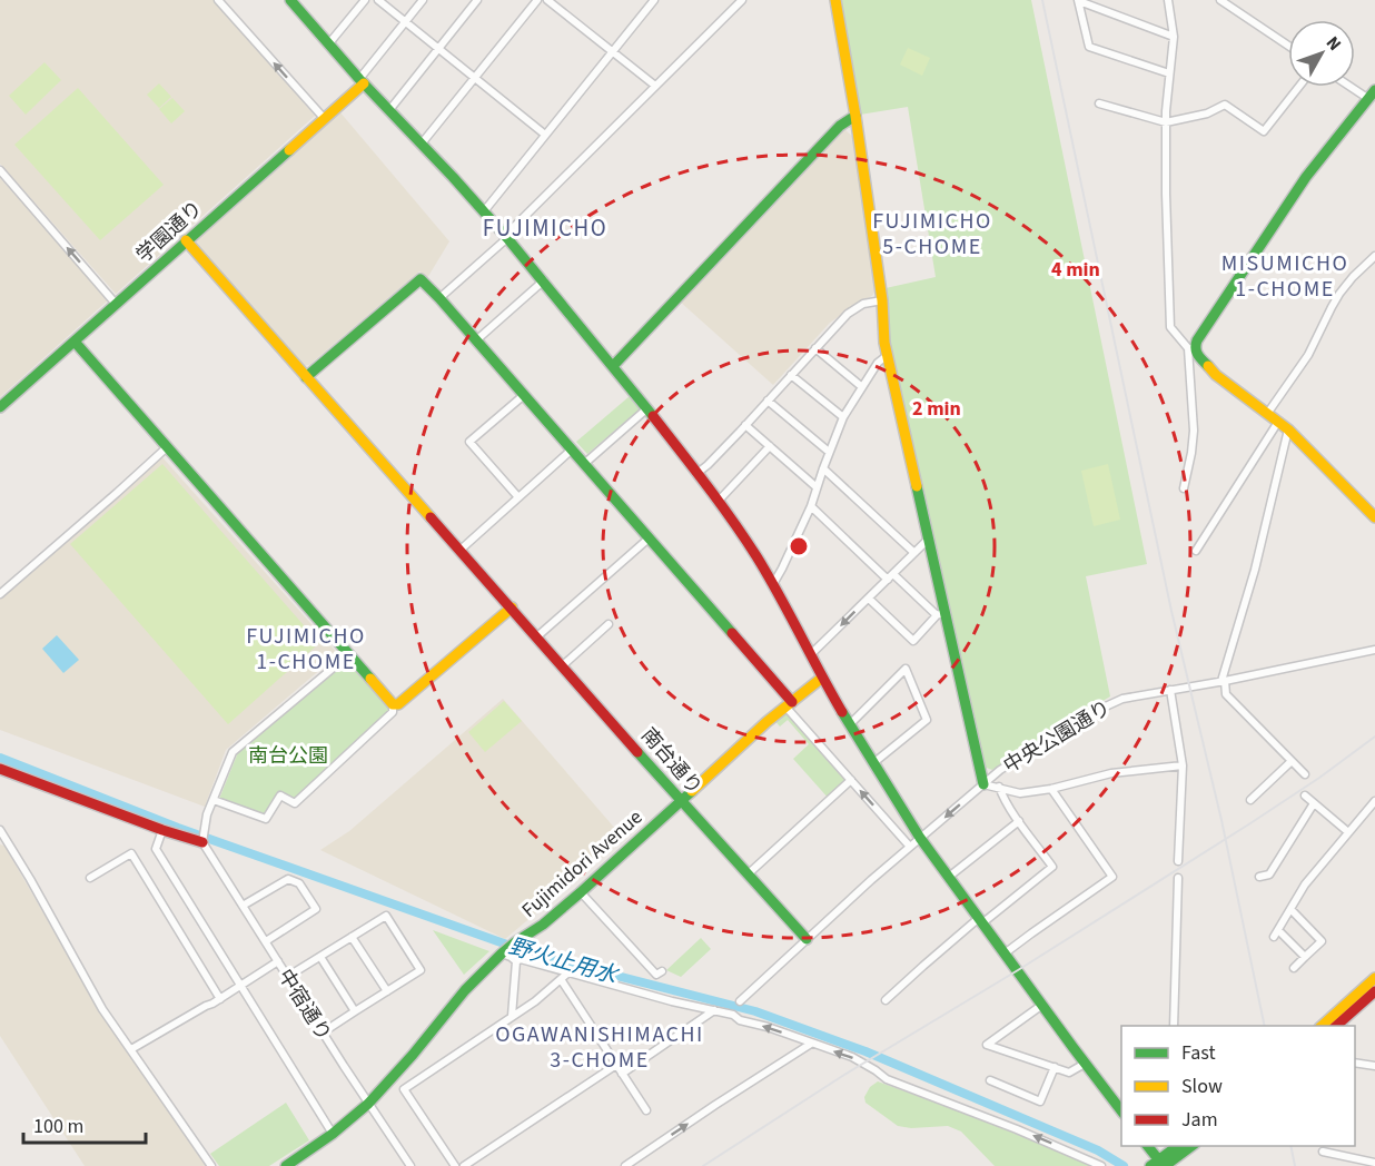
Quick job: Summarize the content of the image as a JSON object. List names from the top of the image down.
{
  "streets": {
    "street": [
      "学園通り",
      "中央公園通り",
      "南台通り",
      "Fujimidori Avenue",
      "中宿通り"
    ]
  },
  "crossings": [
    ["学園通り", "南台通り"],
    ["中央公園通り", "南台通り"],
    ["南台通り", "Fujimidori Avenue"],
    ["Fujimidori Avenue", "中宿通り"]
  ],
  "districts": [
    "FUJIMICHO 5-CHOME",
    "FUJIMICHO",
    "MISUMICHO 1-CHOME",
    "FUJIMICHO 1-CHOME",
    "OGAWANISHIMACHI 3-CHOME"
  ],
  "water": ["野火止用水"],
  "parks": ["南台公園"],
  "legend": ["Fast", "Slow", "Jam"],
  "scale_bar": "100 m",
  "north": "top right",
  "rings": ["4 min", "2 min"]
}
